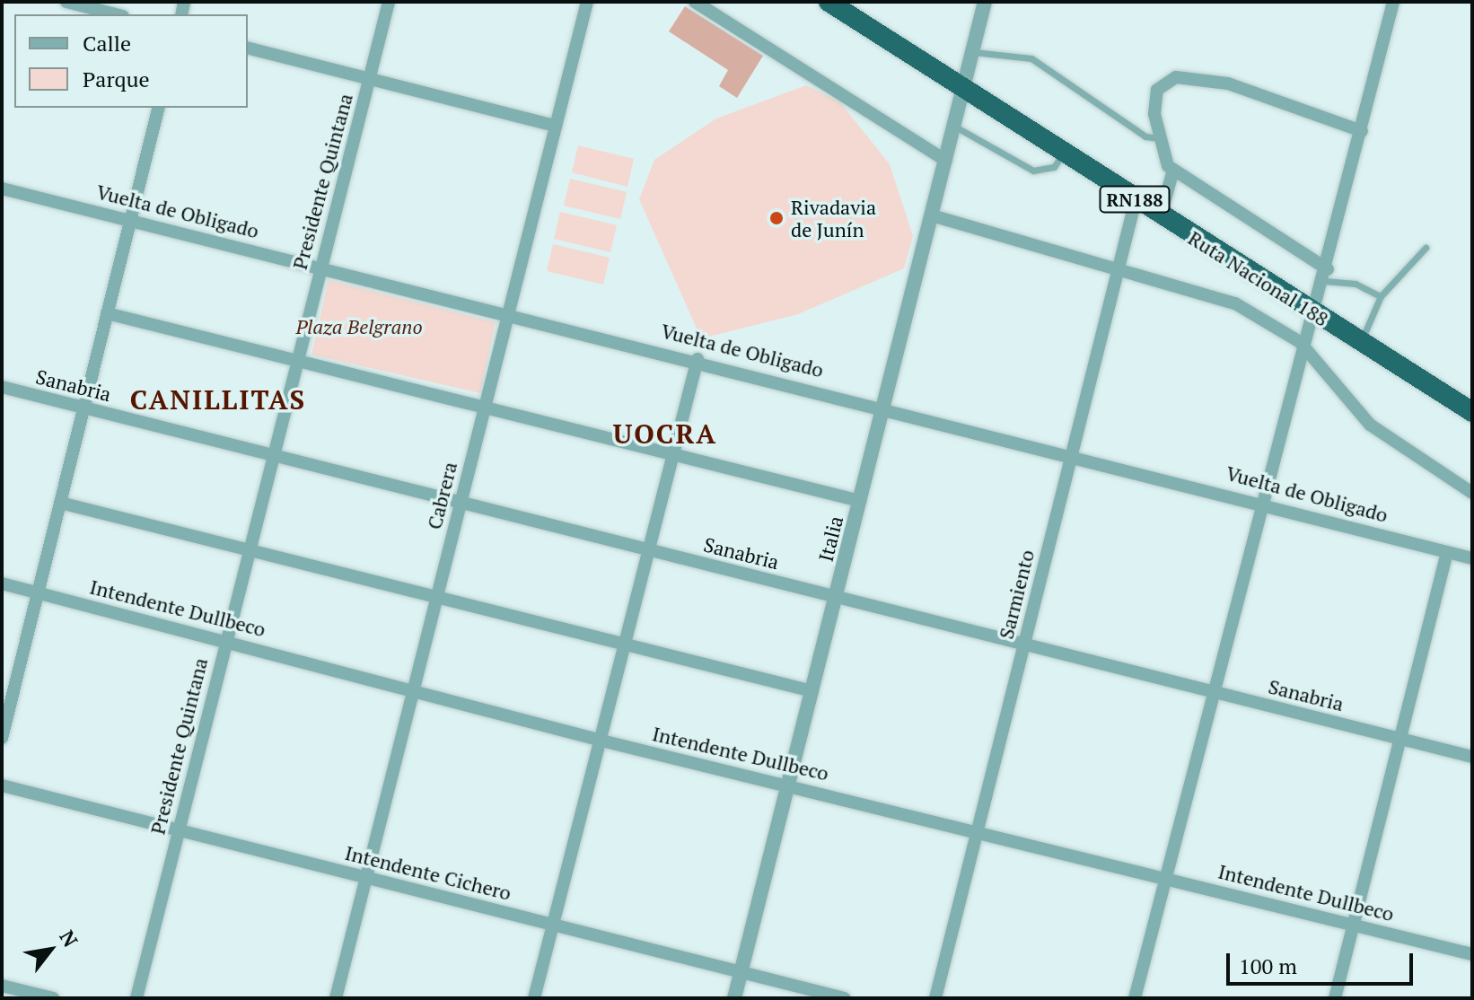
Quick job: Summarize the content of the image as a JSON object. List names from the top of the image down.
{
  "streets": {
    "highway": ["RN188", "Ruta Nacional 188"],
    "street": [
      "Presidente Quintana",
      "Vuelta de Obligado",
      "Sanabria",
      "Cabrera",
      "Italia",
      "Sarmiento",
      "Intendente Dullbeco",
      "Intendente Cichero"
    ]
  },
  "crossings": [
    ["Presidente Quintana", "Vuelta de Obligado"],
    ["Presidente Quintana", "Sanabria"],
    ["Presidente Quintana", "Intendente Dullbeco"],
    ["Presidente Quintana", "Intendente Cichero"],
    ["Vuelta de Obligado", "Cabrera"],
    ["Vuelta de Obligado", "Italia"],
    ["Vuelta de Obligado", "Sarmiento"],
    ["Ruta Nacional 188", "Italia"],
    ["Ruta Nacional 188", "Sarmiento"],
    ["Sanabria", "Cabrera"],
    ["Sanabria", "Italia"],
    ["Sanabria", "Sarmiento"],
    ["Cabrera", "Intendente Dullbeco"],
    ["Cabrera", "Intendente Cichero"],
    ["Italia", "Intendente Dullbeco"],
    ["Italia", "Intendente Cichero"],
    ["Sarmiento", "Intendente Dullbeco"]
  ],
  "districts": ["CANILLITAS", "UOCRA"],
  "parks": ["Plaza Belgrano"],
  "places": ["Rivadavia de Junín"],
  "legend": ["Calle", "Parque"],
  "scale_bar": "100 m",
  "north": "top right"
}
